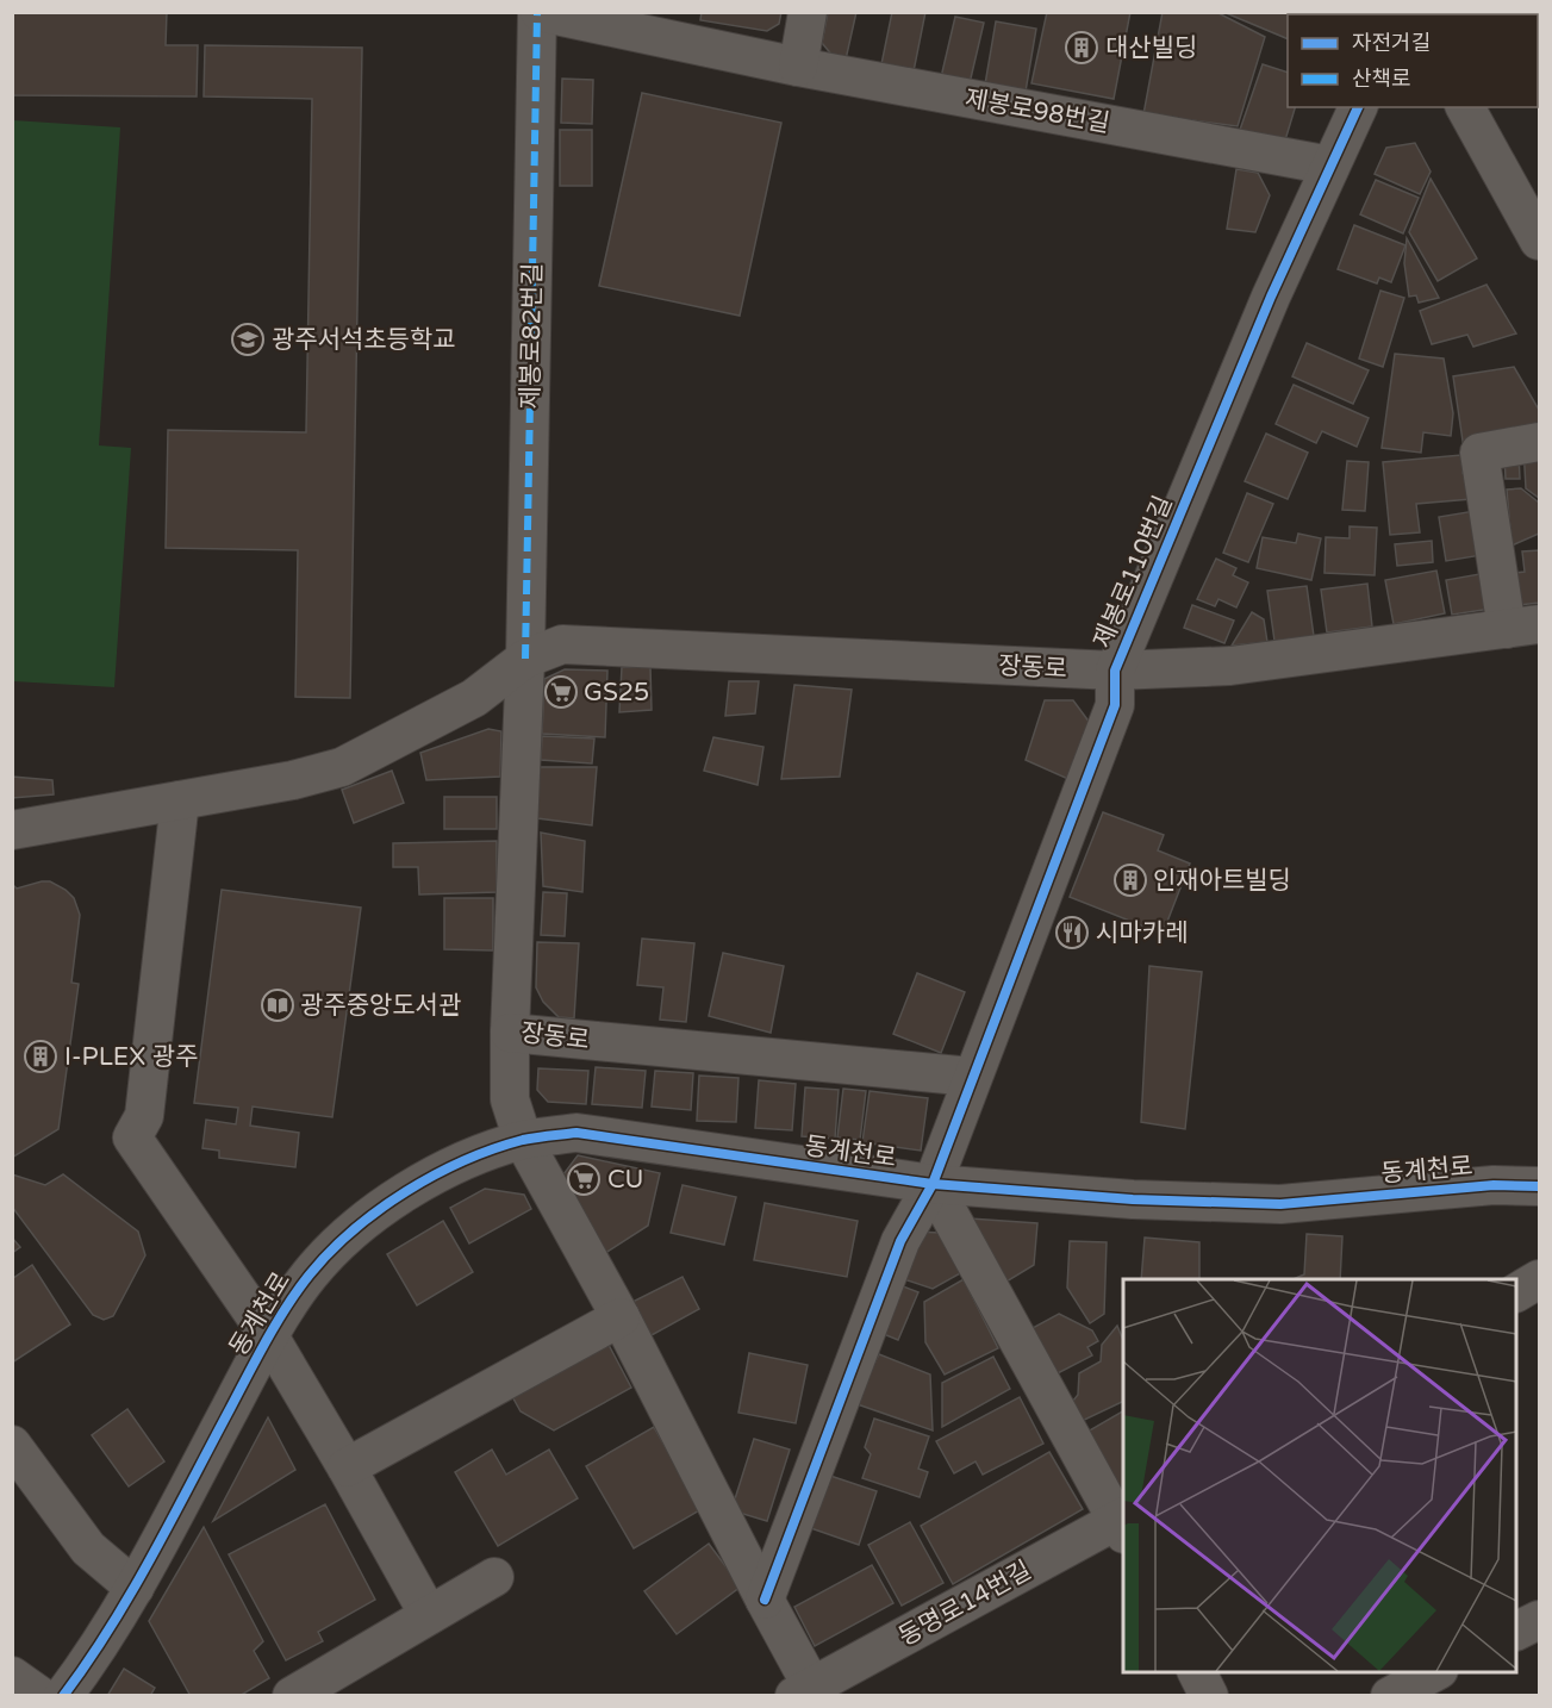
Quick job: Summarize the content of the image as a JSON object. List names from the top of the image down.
{
  "streets": {
    "street": [
      "제봉로98번길",
      "제봉로82번길",
      "제봉로110번길",
      "장동로",
      "동계천로",
      "동명로14번길"
    ]
  },
  "crossings": [
    ["제봉로98번길", "제봉로82번길"],
    ["제봉로98번길", "제봉로110번길"],
    ["제봉로82번길", "장동로"],
    ["제봉로110번길", "장동로"],
    ["제봉로110번길", "동계천로"]
  ],
  "places": {
    "building": ["대산빌딩", "인재아트빌딩", "I-PLEX 광주"],
    "school or university": ["광주서석초등학교"],
    "supermarket": ["GS25", "CU"],
    "restaurant": ["시마카레"],
    "library": ["광주중앙도서관"]
  },
  "legend": ["자전거길", "산책로"]
}
